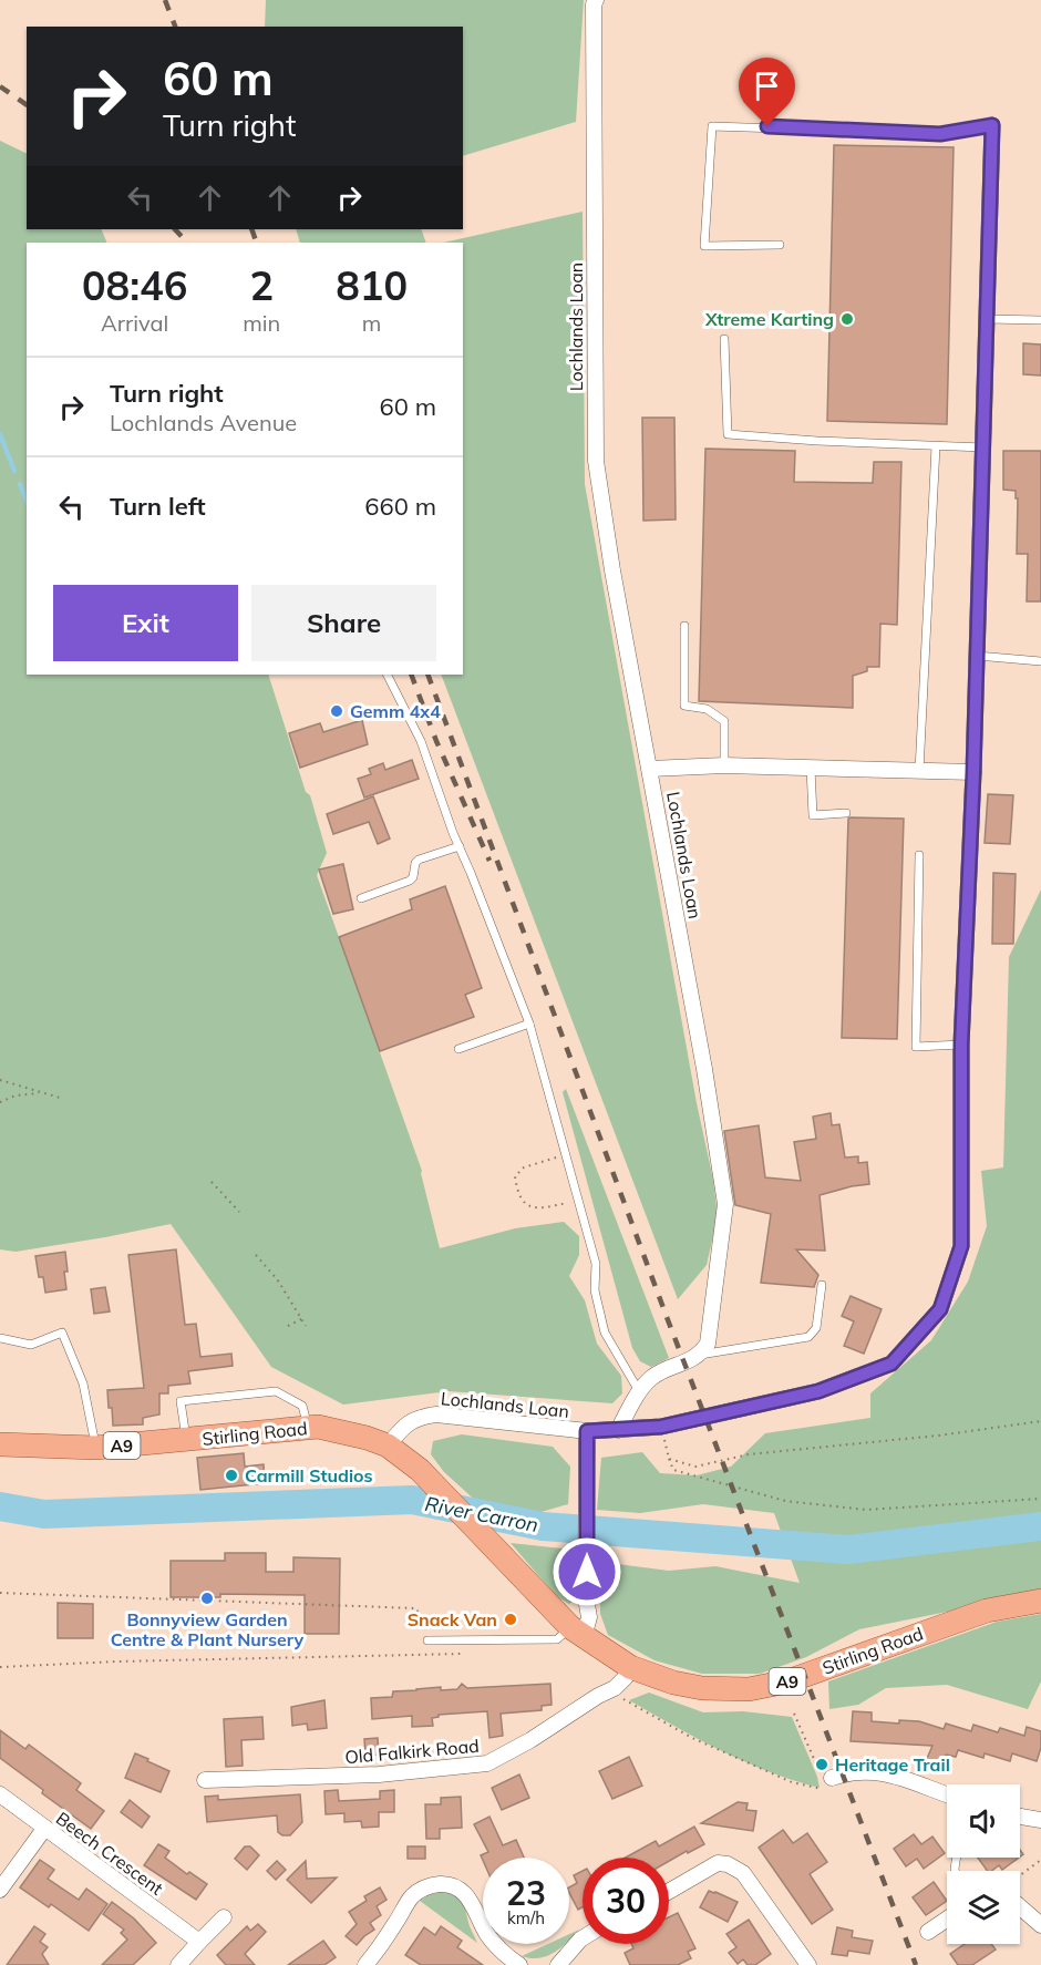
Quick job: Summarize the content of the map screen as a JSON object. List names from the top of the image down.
{
  "streets": {
    "main road": ["Stirling Road", "A9"],
    "street": ["Lochlands Loan", "Old Falkirk Road", "Beech Crescent"]
  },
  "crossings": [
    ["Lochlands Loan", "Stirling Road"],
    ["Stirling Road", "Old Falkirk Road"]
  ],
  "water": ["River Carron"],
  "places": [
    "Xtreme Karting",
    "Gemm 4x4",
    "Carmill Studios",
    "Bonnyview Garden Centre & Plant Nursery",
    "Snack Van",
    "Heritage Trail"
  ],
  "page": {
    "turn": ["60 m", "Turn right"],
    "eta": [
      "08:46",
      "Arrival",
      "2",
      "min",
      "810",
      "m"
    ],
    "list": [
      {
        "name": "Turn right",
        "note": "Lochlands Avenue",
        "value": "60 m"
      },
      {
        "name": "Turn left",
        "value": "660 m"
      }
    ],
    "buttons": ["Exit", "Share"],
    "speed": "23 km/h",
    "limit": "30"
  }
}
